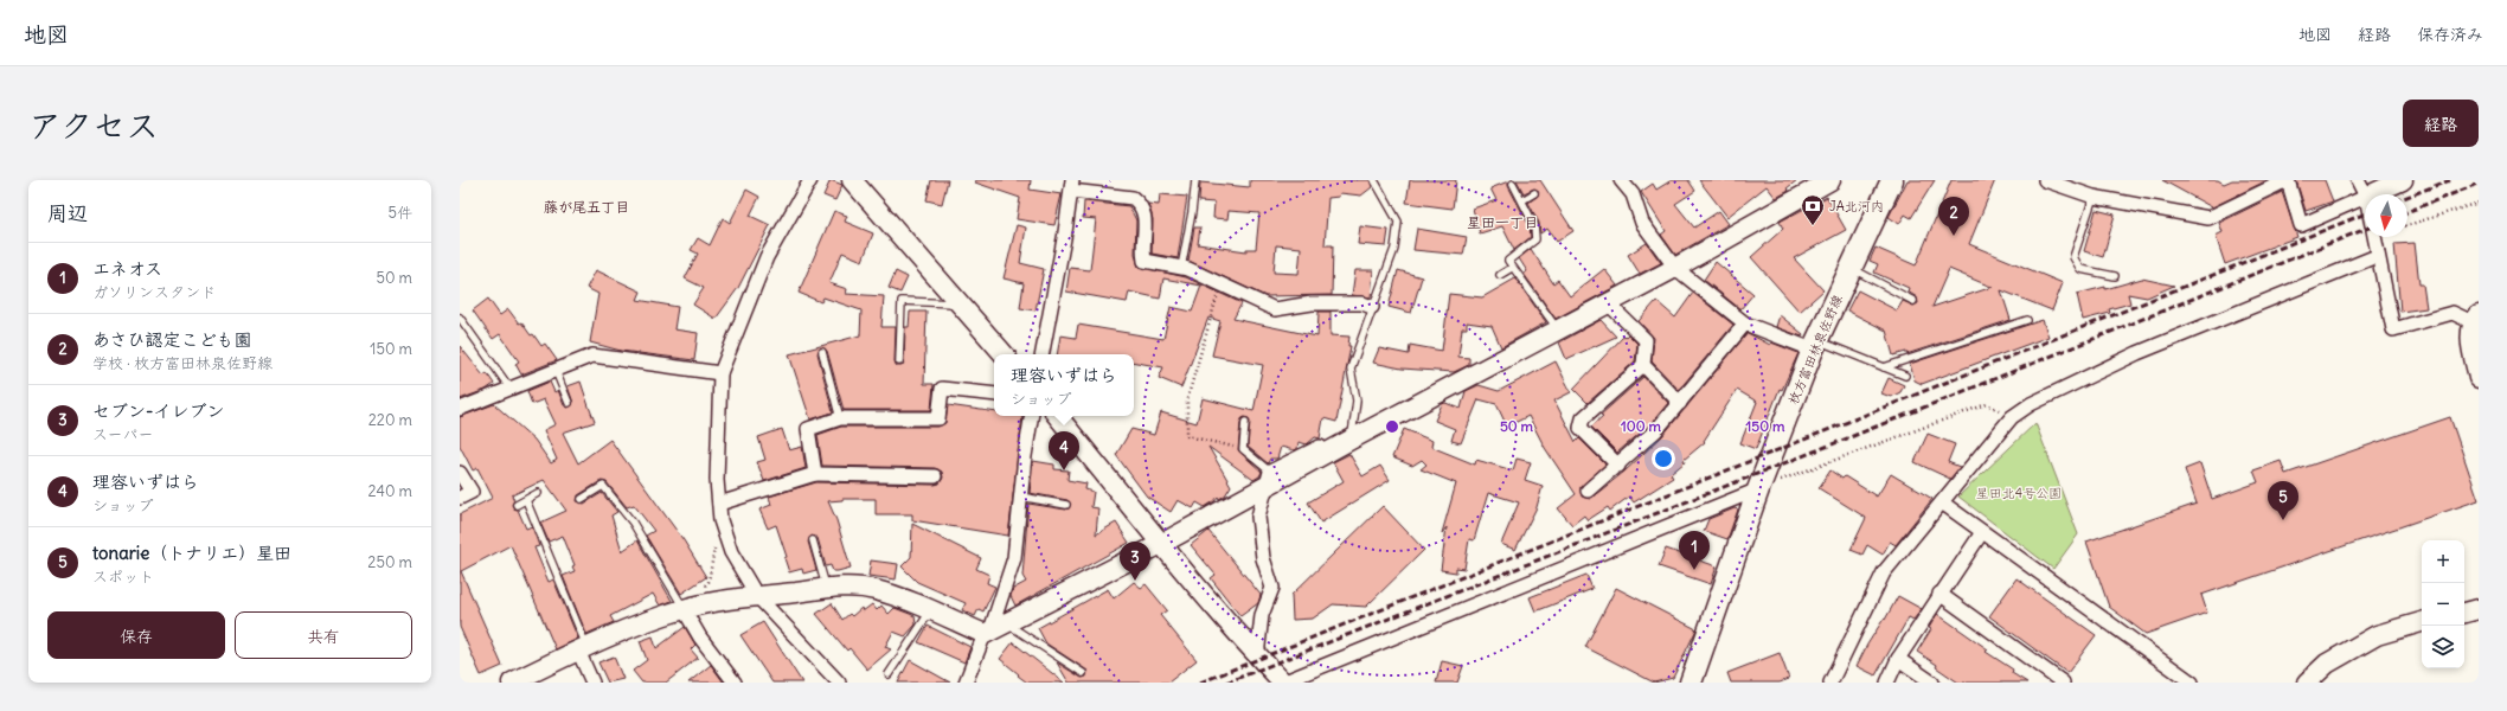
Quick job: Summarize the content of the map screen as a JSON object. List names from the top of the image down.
{
  "streets": {
    "main road": ["枚方富田林泉佐野線"]
  },
  "districts": ["藤が尾五丁目", "星田一丁目"],
  "parks": ["星田北4号公園"],
  "places": {
    "bank": ["JA北河内"]
  },
  "north": "bottom",
  "page": {
    "header": "地図",
    "nav": ["地図", "経路", "保存済み"],
    "title": "アクセス",
    "buttons": [
      "経路",
      ["保存", "共有"]
    ],
    "heading": ["周辺", "5件"],
    "pins": [
      "2",
      "4",
      "5",
      "1",
      "3"
    ],
    "list": [
      {
        "mark": "1",
        "name": "エネオス",
        "note": "ガソリンスタンド",
        "value": "50 m"
      },
      {
        "mark": "2",
        "name": "あさひ認定こども園",
        "note": "学校 · 枚方富田林泉佐野線",
        "value": "150 m"
      },
      {
        "mark": "3",
        "name": "セブン-イレブン",
        "note": "スーパー",
        "value": "220 m"
      },
      {
        "mark": "4",
        "name": "理容いずはら",
        "note": "ショップ",
        "value": "240 m"
      },
      {
        "mark": "5",
        "name": "tonarie（トナリエ）星田",
        "note": "スポット",
        "value": "250 m"
      }
    ],
    "popup": ["理容いずはら", "ショップ"],
    "map_buttons": ["+", "−"]
  },
  "rings": ["50 m", "100 m", "150 m"]
}
